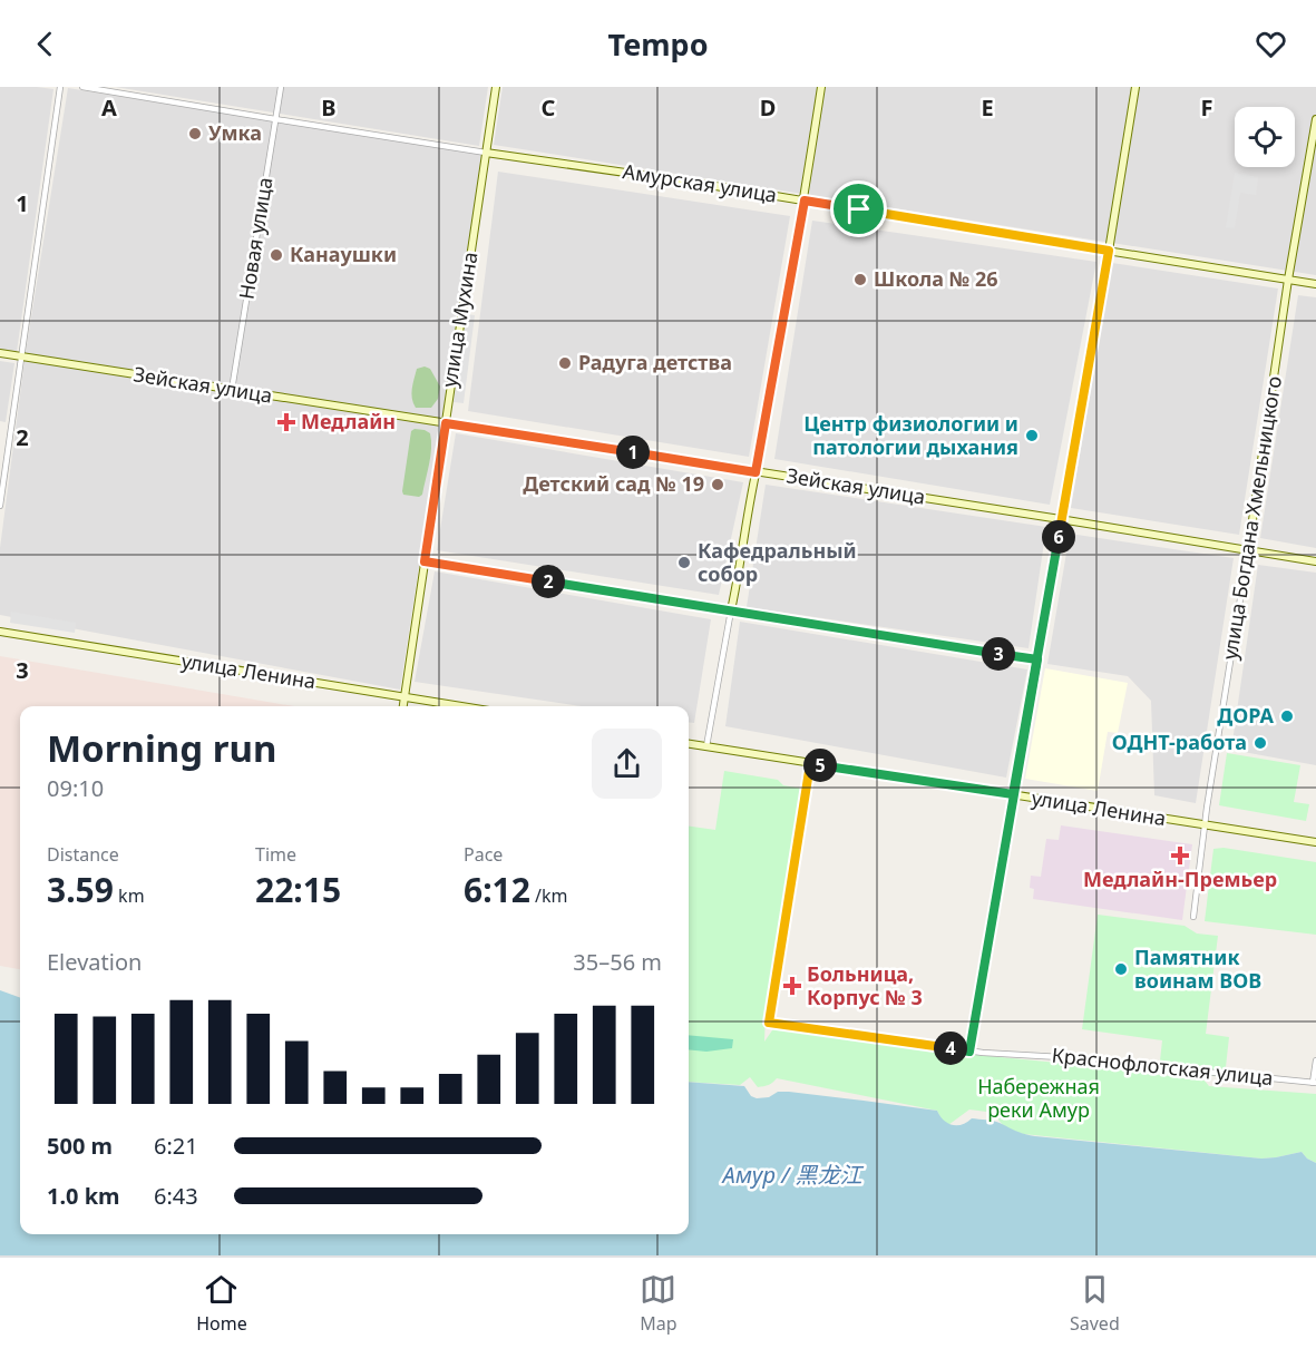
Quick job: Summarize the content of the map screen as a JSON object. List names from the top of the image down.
{
  "streets": {
    "street": [
      "Амурская улица",
      "Новая улица",
      "улица Мухина",
      "Зейская улица",
      "улица Богдана Хмельницкого",
      "улица Ленина",
      "Краснофлотская улица"
    ]
  },
  "crossings": [
    ["Амурская улица", "Новая улица"],
    ["Амурская улица", "улица Мухина"],
    ["Амурская улица", "улица Богдана Хмельницкого"],
    ["Новая улица", "Зейская улица"],
    ["улица Мухина", "Зейская улица"],
    ["улица Мухина", "улица Ленина"],
    ["Зейская улица", "улица Богдана Хмельницкого"],
    ["улица Богдана Хмельницкого", "улица Ленина"],
    ["улица Ленина", "Краснофлотская улица"]
  ],
  "water": ["Амур / 黑龙江"],
  "parks": ["Набережная реки Амур"],
  "places": {
    "other": [
      "Умка",
      "Канаушки",
      "Школа № 26",
      "Радуга детства",
      "Центр физиологии и патологии дыхания",
      "Детский сад № 19",
      "Кафедральный собор",
      "ДОРА",
      "ОДНТ-работа",
      "Памятник воинам ВОВ"
    ],
    "health": ["Медлайн", "Медлайн-Премьер", "Больница, Корпус № 3"]
  },
  "page": {
    "header": "Tempo",
    "pins": [
      "1",
      "6",
      "2",
      "3",
      "5",
      "4"
    ],
    "heading": ["Morning run", "09:10"],
    "stats": [
      ["Distance", "3.59 km"],
      ["Time", "22:15"],
      ["Pace", "6:12 /km"]
    ],
    "chart": ["Elevation", "35–56 m"],
    "list": [
      {
        "name": "500 m",
        "note": "6:21"
      },
      {
        "name": "1.0 km",
        "note": "6:43"
      }
    ],
    "tabs": ["Home", "Map", "Saved"]
  },
  "grid": {
    "columns": [
      "A",
      "B",
      "C",
      "D",
      "E",
      "F"
    ],
    "rows": ["1", "2", "3"]
  }
}
